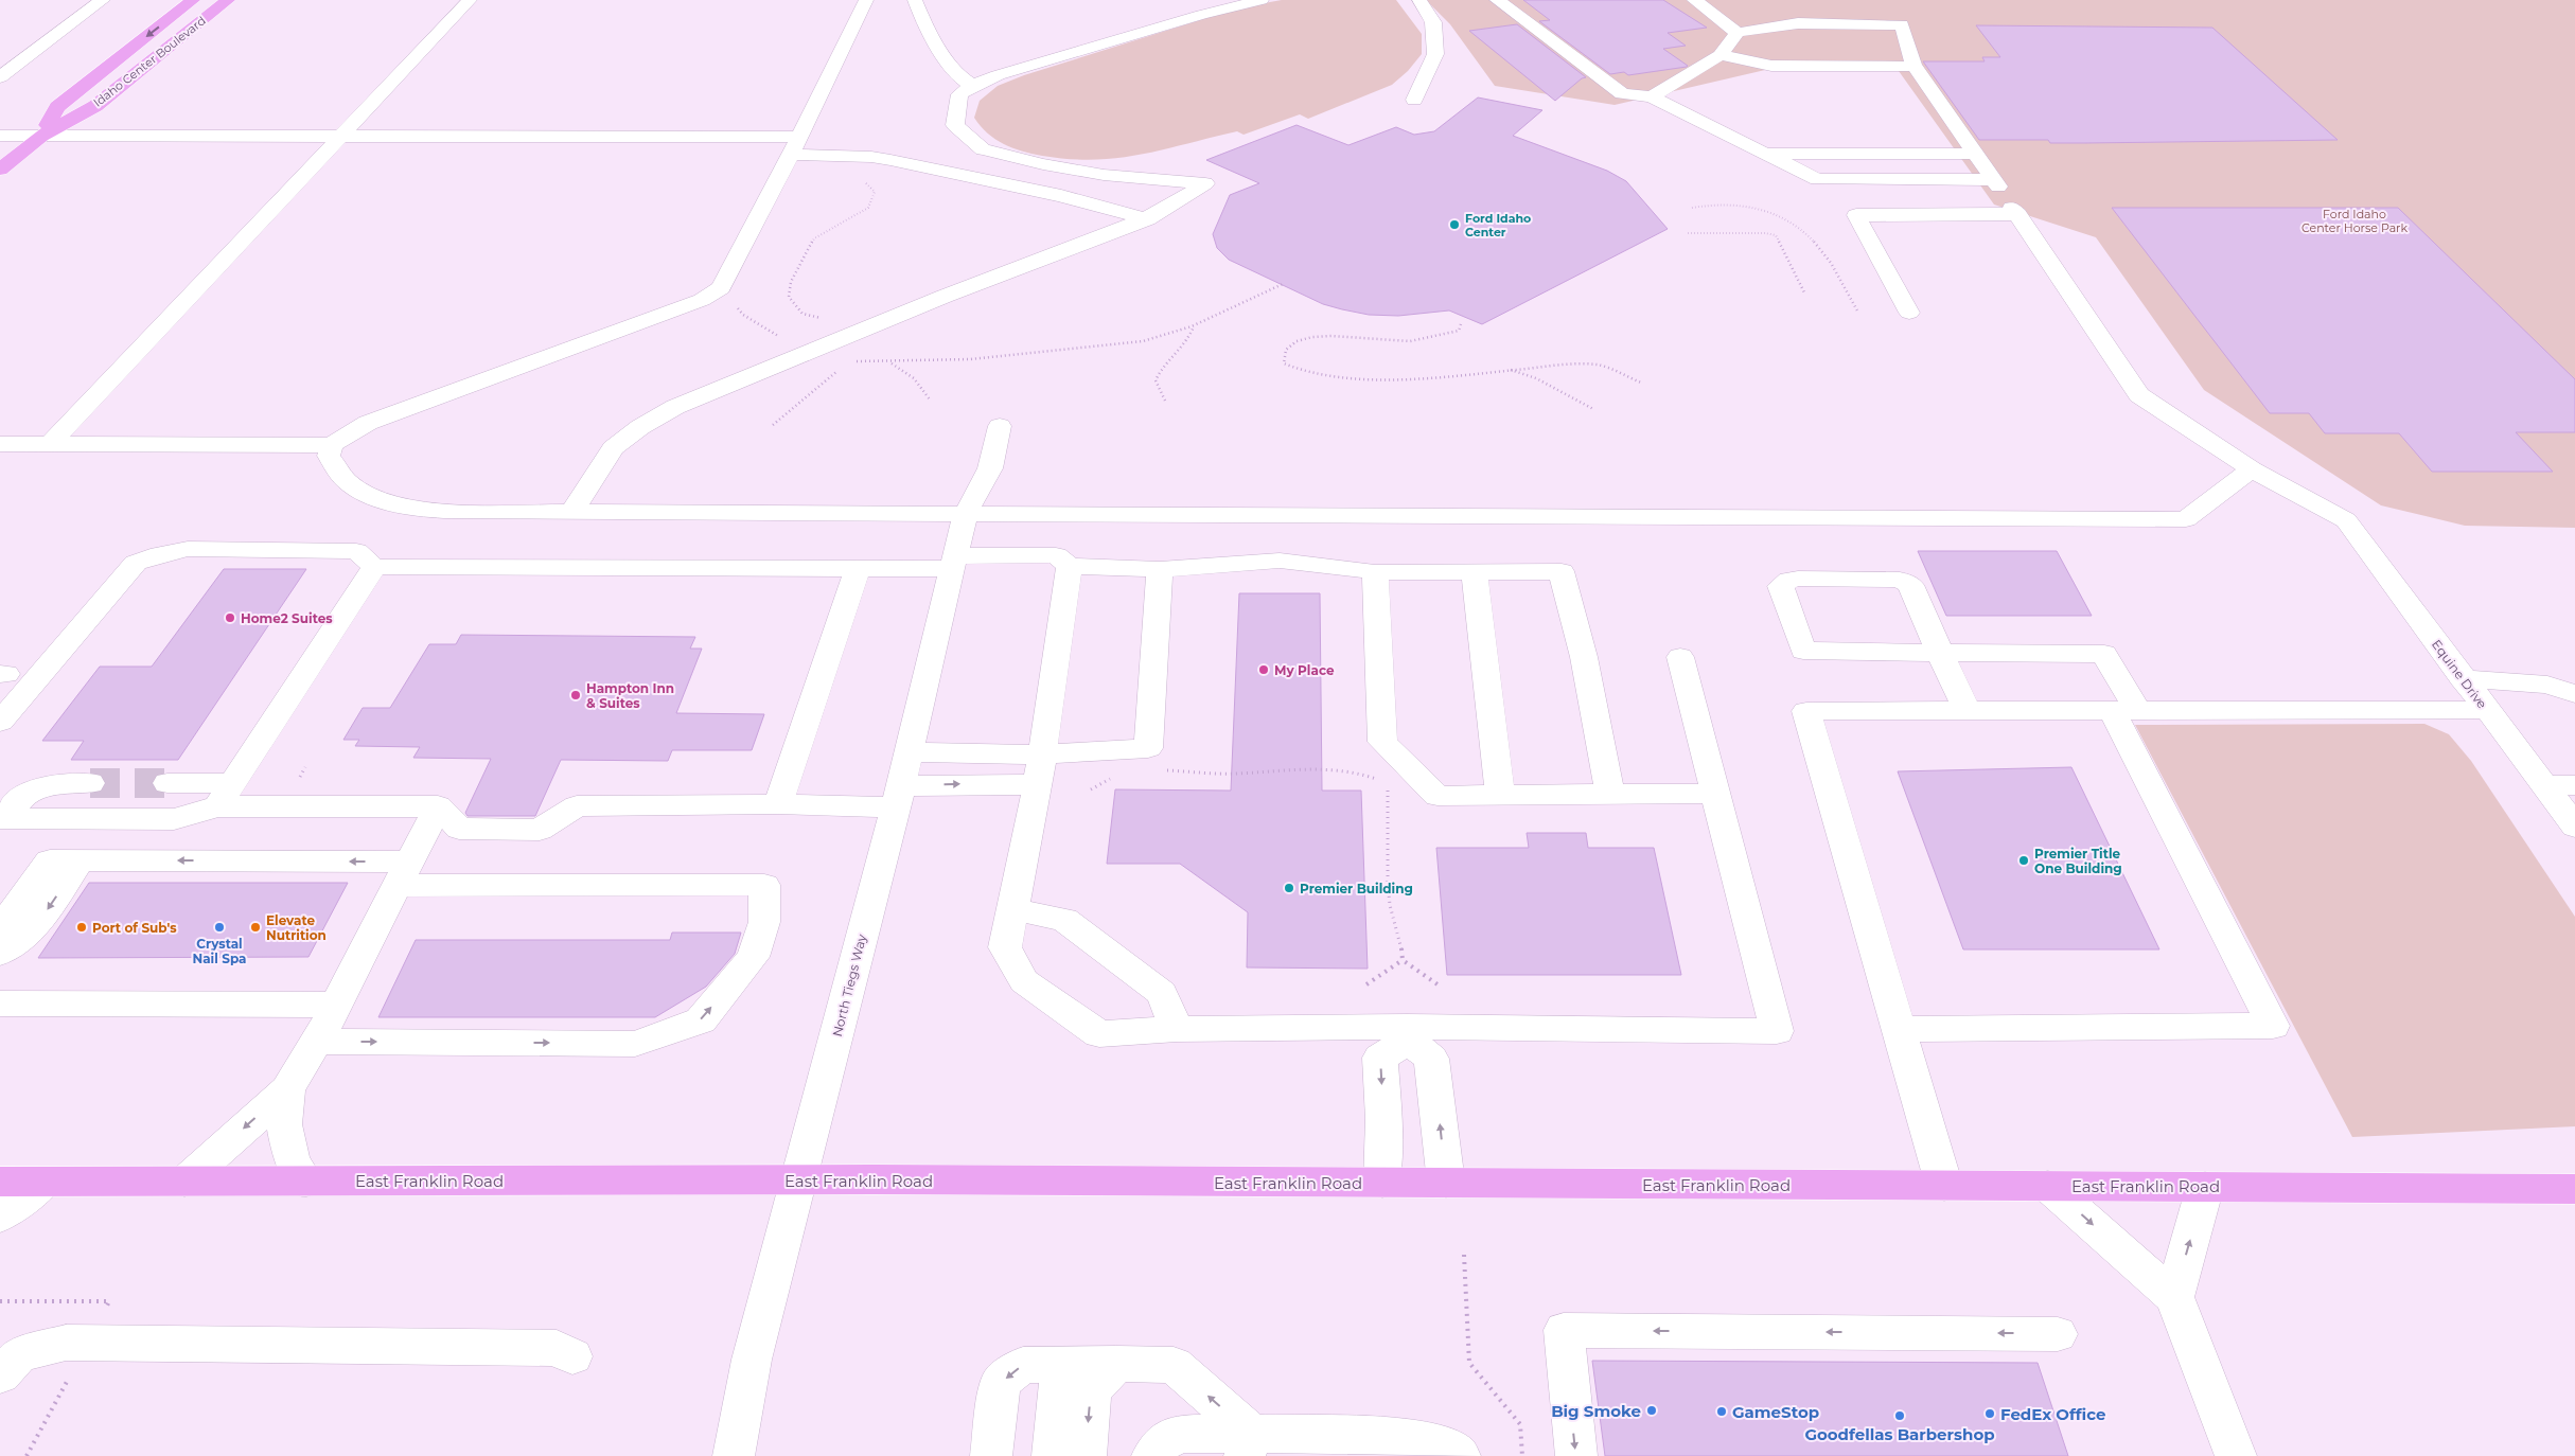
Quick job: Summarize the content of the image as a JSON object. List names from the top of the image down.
{
  "streets": {
    "main road": ["Idaho Center Boulevard", "East Franklin Road"],
    "street": ["Equine Drive", "North Tiegs Way"]
  },
  "crossings": [
    ["North Tiegs Way", "East Franklin Road"]
  ],
  "parks": ["Ford Idaho Center Horse Park"],
  "places": [
    "Ford Idaho Center",
    "Home2 Suites",
    "My Place",
    "Hampton Inn & Suites",
    "Premier Title One Building",
    "Premier Building",
    "Port of Sub's",
    "Crystal Nail Spa",
    "Elevate Nutrition",
    "Big Smoke",
    "GameStop",
    "FedEx Office",
    "Goodfellas Barbershop"
  ]
}
